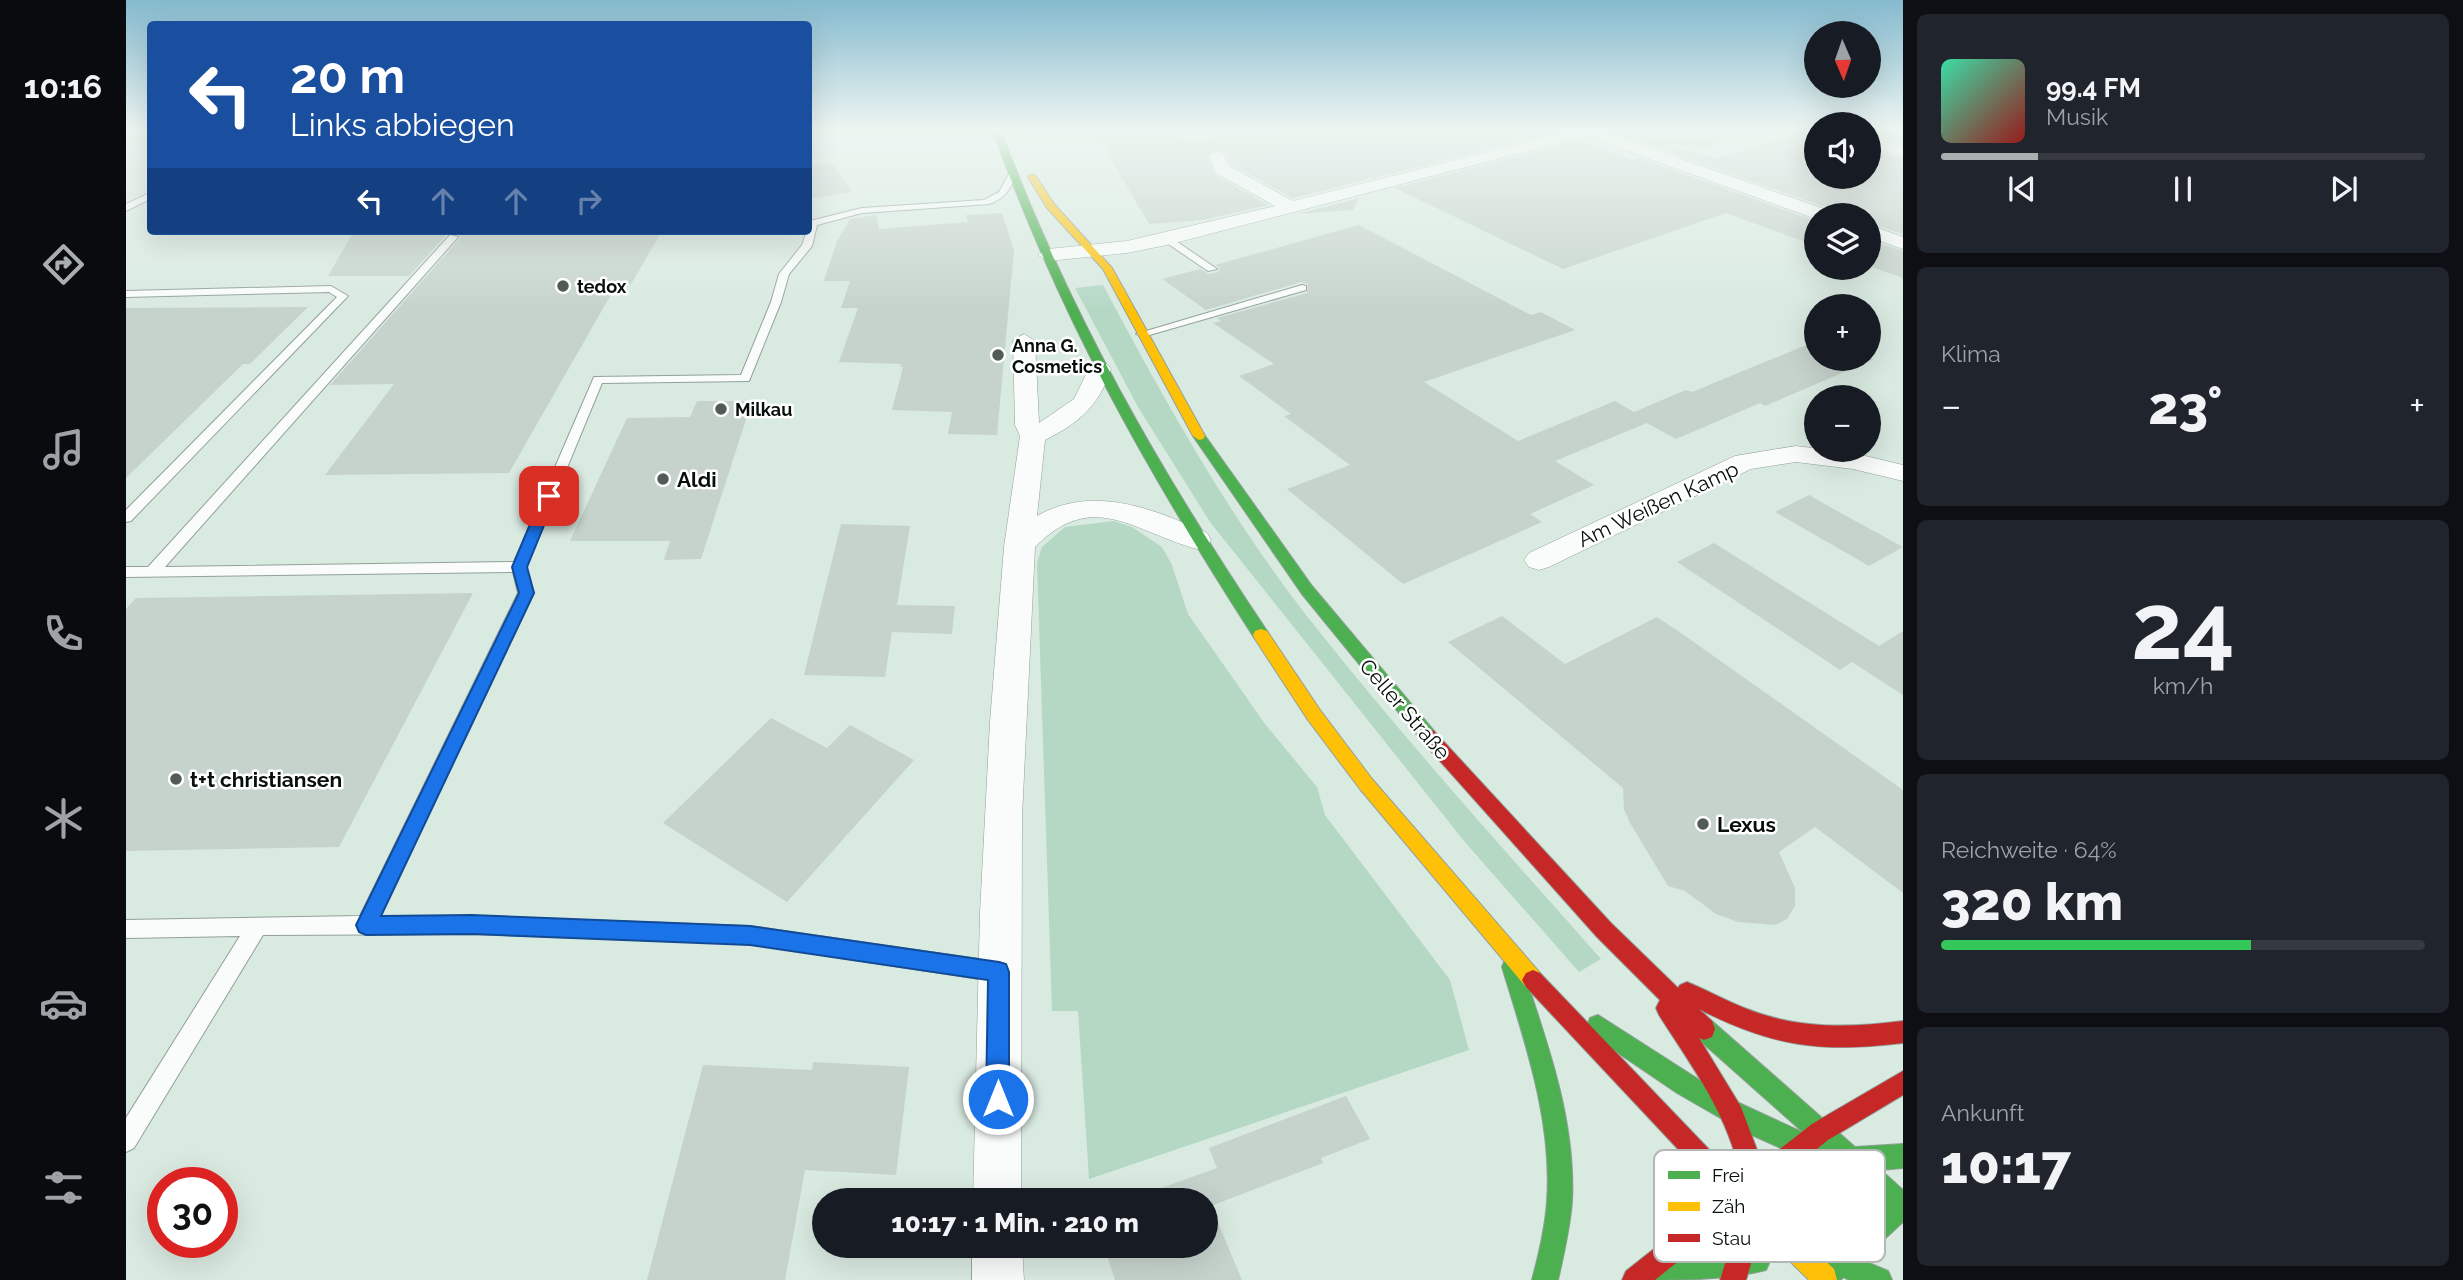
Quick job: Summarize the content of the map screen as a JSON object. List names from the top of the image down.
{
  "streets": {
    "main road": ["Celler Straße"],
    "street": ["Am Weißen Kamp"]
  },
  "places": [
    "tedox",
    "Anna G. Cosmetics",
    "Milkau",
    "Aldi",
    "t+t christiansen",
    "Lexus"
  ],
  "legend": ["Frei", "Zäh", "Stau"],
  "north": "bottom",
  "page": {
    "tabs": "10:16",
    "map_buttons": ["+", "−"],
    "turn": ["20 m", "Links abbiegen"],
    "song": ["99.4 FM", "Musik"],
    "tile": [
      "Klima",
      ["24", "km/h"],
      ["Reichweite · 64%", "320 km"],
      ["Ankunft", "10:17"]
    ],
    "heat": ["−", "23°", "+"],
    "limit": "30",
    "trip": "10:17 · 1 Min. · 210 m"
  }
}
